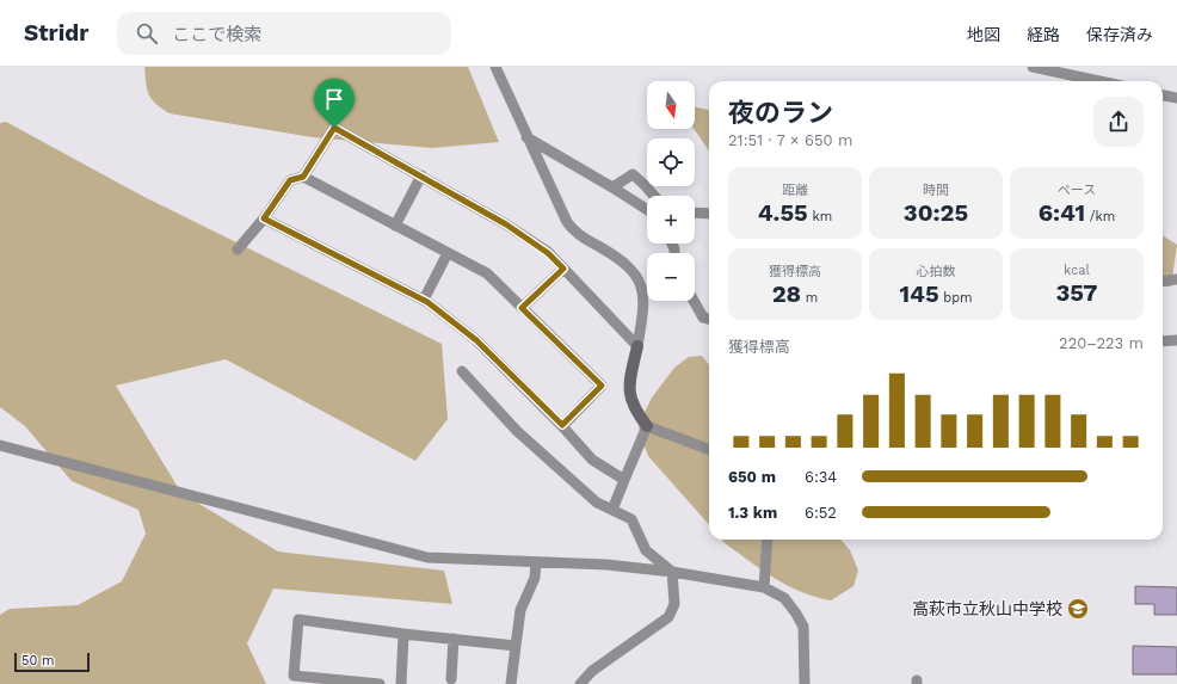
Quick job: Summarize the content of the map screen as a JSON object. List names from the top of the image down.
{
  "places": {
    "school or university": ["高萩市立秋山中学校"]
  },
  "scale_bar": "50 m",
  "north": "bottom",
  "page": {
    "header": "Stridr",
    "search": "ここで検索",
    "nav": ["地図", "経路", "保存済み"],
    "map_buttons": ["+", "−"],
    "heading": ["夜のラン", "21:51 · 7 × 650 m"],
    "stats": [
      ["距離", "4.55 km"],
      ["時間", "30:25"],
      ["ペース", "6:41 /km"],
      ["獲得標高", "28 m"],
      ["心拍数", "145 bpm"],
      ["kcal", "357"]
    ],
    "chart": ["獲得標高", "220–223 m"],
    "list": [
      {
        "name": "650 m",
        "note": "6:34"
      },
      {
        "name": "1.3 km",
        "note": "6:52"
      }
    ],
    "scale": "50 m"
  }
}
